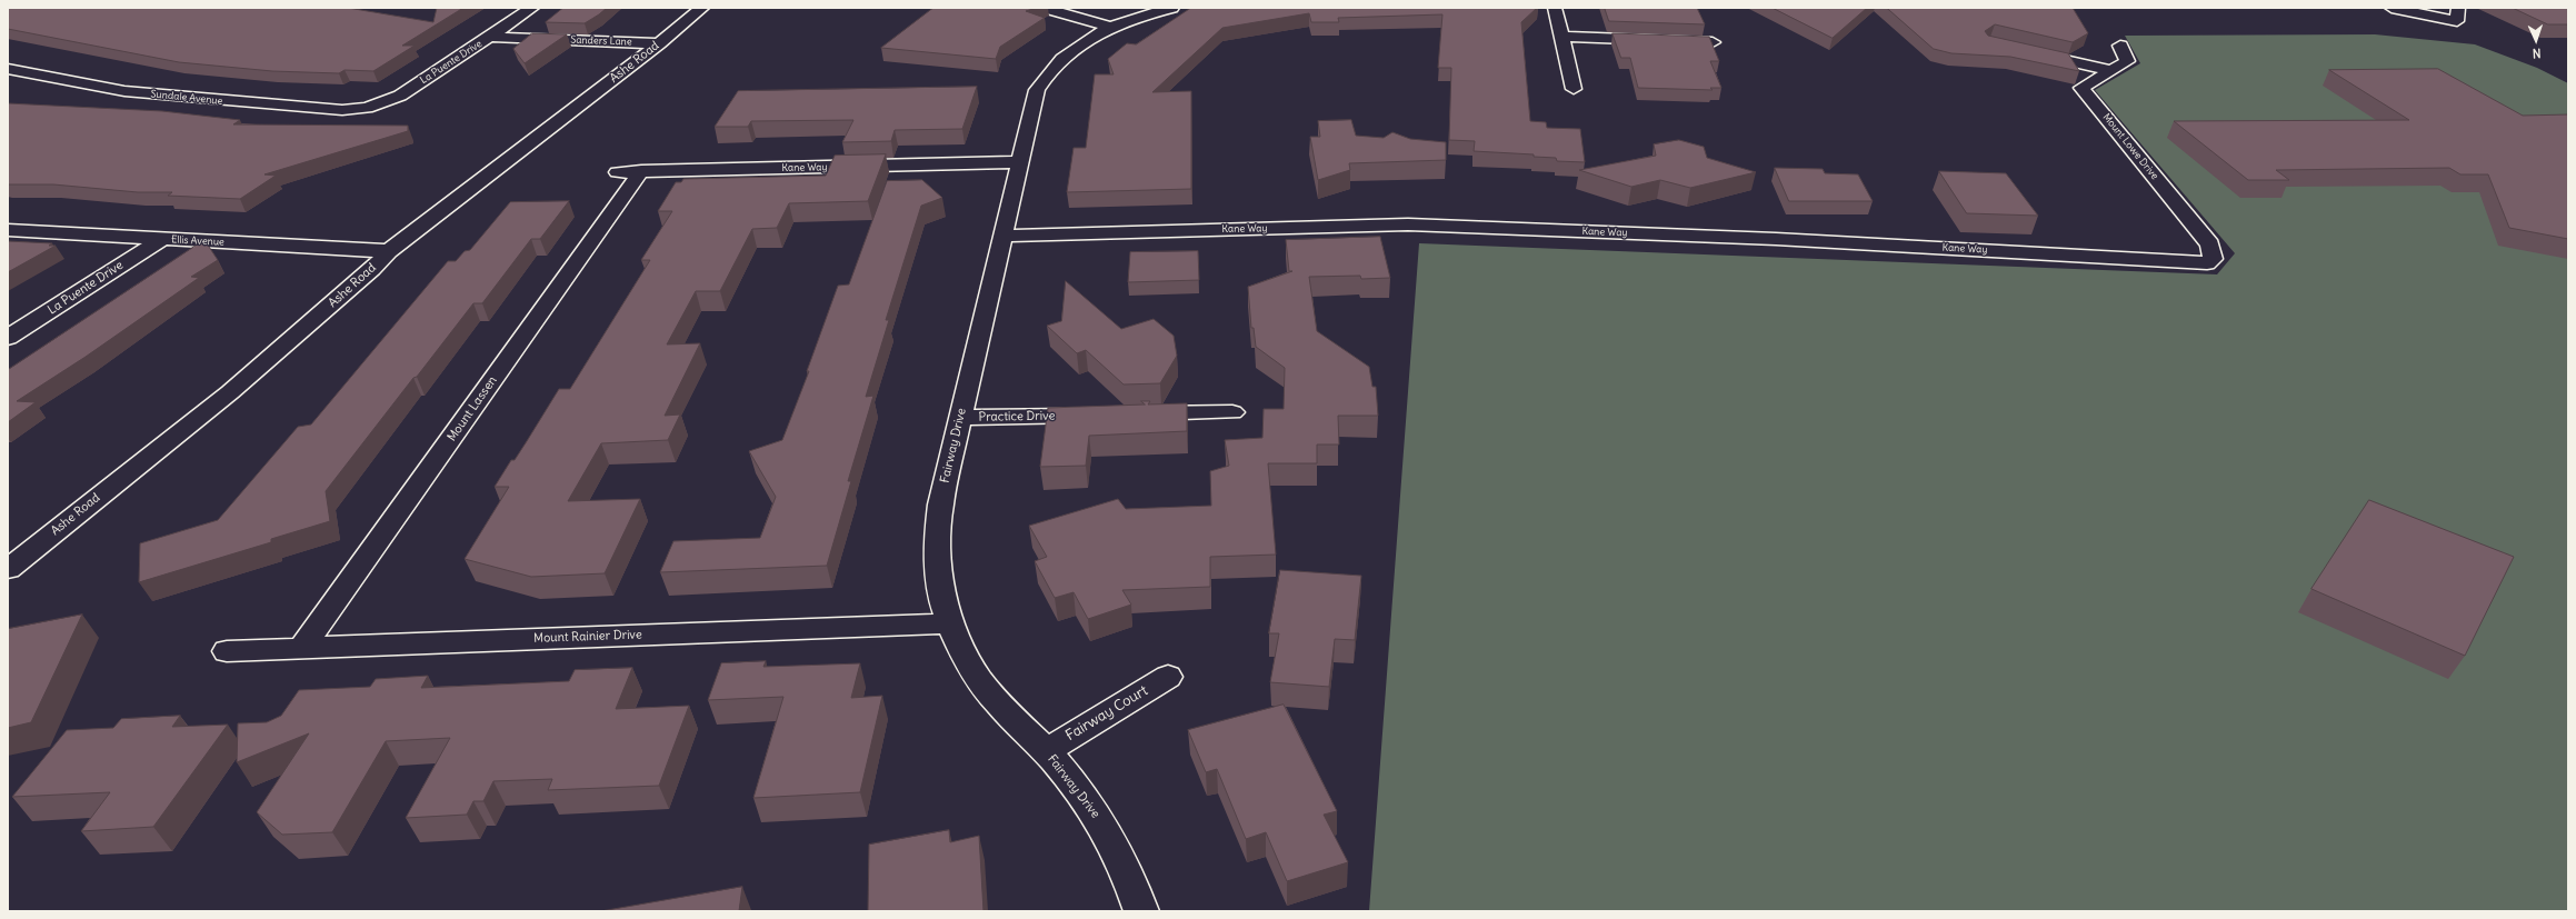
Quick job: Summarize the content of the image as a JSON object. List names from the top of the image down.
{
  "streets": {
    "street": [
      "Sanders Lane",
      "La Puente Drive",
      "Ashe Road",
      "Sundale Avenue",
      "Mount Lowe Drive",
      "Kane Way",
      "Ellis Avenue",
      "Mount Lassen",
      "Practice Drive",
      "Fairway Drive",
      "Mount Rainier Drive",
      "Fairway Court"
    ]
  },
  "crossings": [
    ["Sanders Lane", "La Puente Drive"],
    ["Sanders Lane", "Ashe Road"],
    ["La Puente Drive", "Sundale Avenue"],
    ["La Puente Drive", "Ellis Avenue"],
    ["Ashe Road", "Ellis Avenue"],
    ["Mount Lowe Drive", "Kane Way"],
    ["Kane Way", "Mount Lassen"],
    ["Kane Way", "Fairway Drive"],
    ["Mount Lassen", "Mount Rainier Drive"],
    ["Practice Drive", "Fairway Drive"],
    ["Fairway Drive", "Mount Rainier Drive"],
    ["Fairway Drive", "Fairway Court"]
  ],
  "north": "bottom"
}
